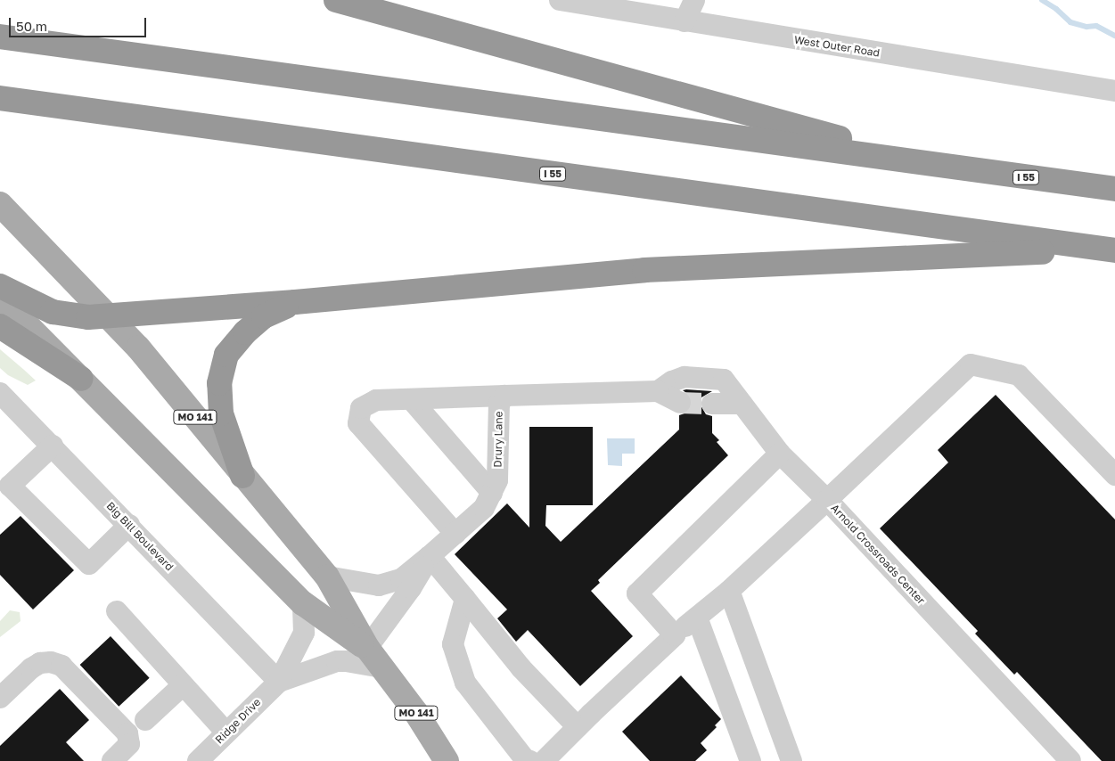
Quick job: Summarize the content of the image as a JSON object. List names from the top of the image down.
{
  "streets": {
    "highway": ["I 55"],
    "main road": ["MO 141"],
    "street": [
      "West Outer Road",
      "Drury Lane",
      "Big Bill Boulevard",
      "Arnold Crossroads Center",
      "Ridge Drive"
    ]
  },
  "crossings": [
    ["MO 141", "Drury Lane"],
    ["MO 141", "Ridge Drive"],
    ["Big Bill Boulevard", "Ridge Drive"]
  ],
  "scale_bar": "50 m"
}
